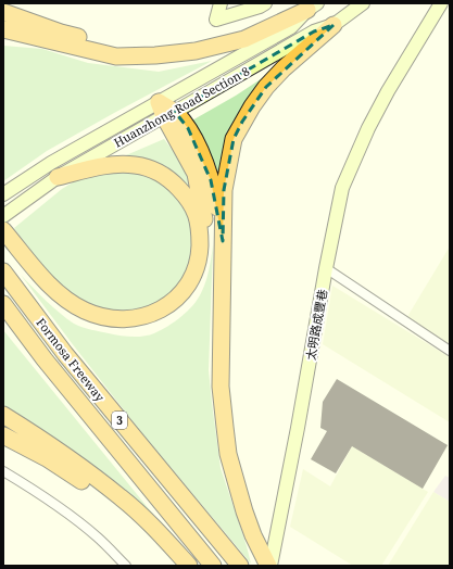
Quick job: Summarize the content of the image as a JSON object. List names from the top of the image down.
{
  "streets": {
    "highway": ["Formosa Freeway", "3"],
    "street": ["Huanzhong Road Section 8", "太明路成豐巷"]
  }
}
